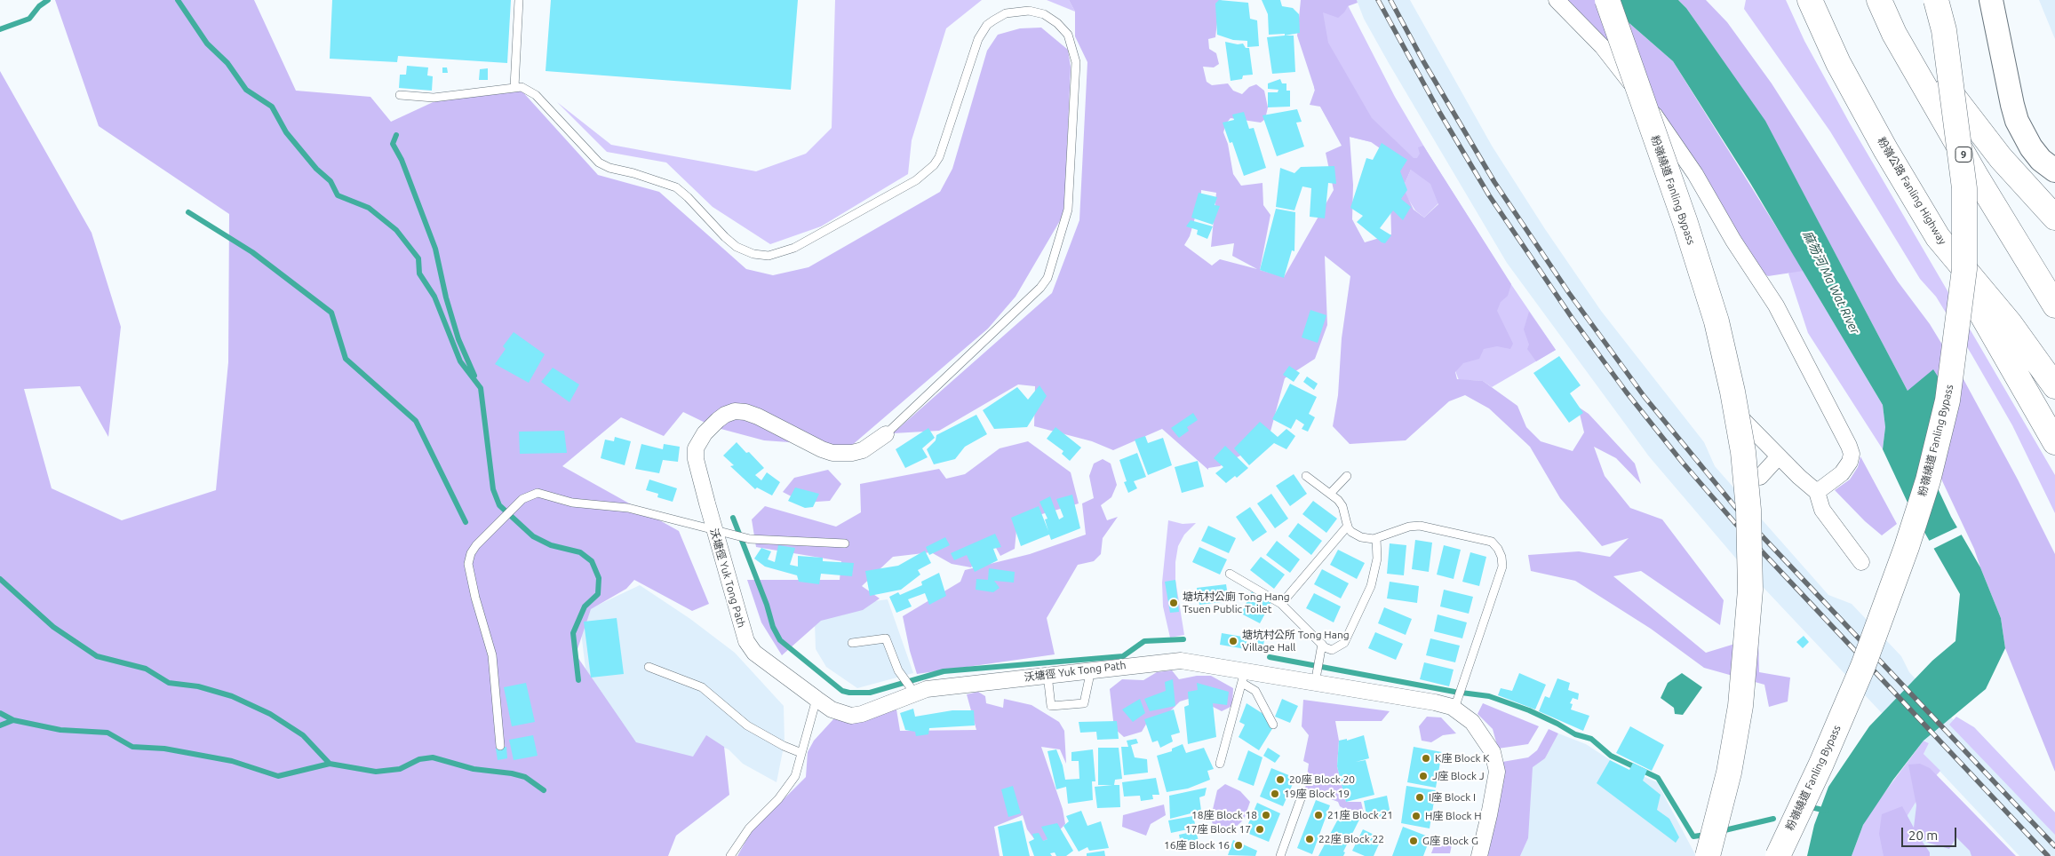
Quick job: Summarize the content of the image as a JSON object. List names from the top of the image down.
{
  "streets": {
    "highway": ["9", "粉嶺繞道 Fanling Bypass", "粉嶺公路 Fanling Highway"],
    "street": ["沃塘徑 Yuk Tong Path"]
  },
  "water": ["麻笏河 Ma Wat River"],
  "places": [
    "塘坑村公廁 Tong Hang Tsuen Public Toilet",
    "塘坑村公所 Tong Hang Village Hall",
    "K座 Block K",
    "J座 Block J",
    "20座 Block 20",
    "19座 Block 19",
    "I座 Block I",
    "18座 Block 18",
    "21座 Block 21",
    "H座 Block H",
    "17座 Block 17",
    "22座 Block 22",
    "G座 Block G",
    "16座 Block 16"
  ],
  "scale_bar": "20 m"
}
